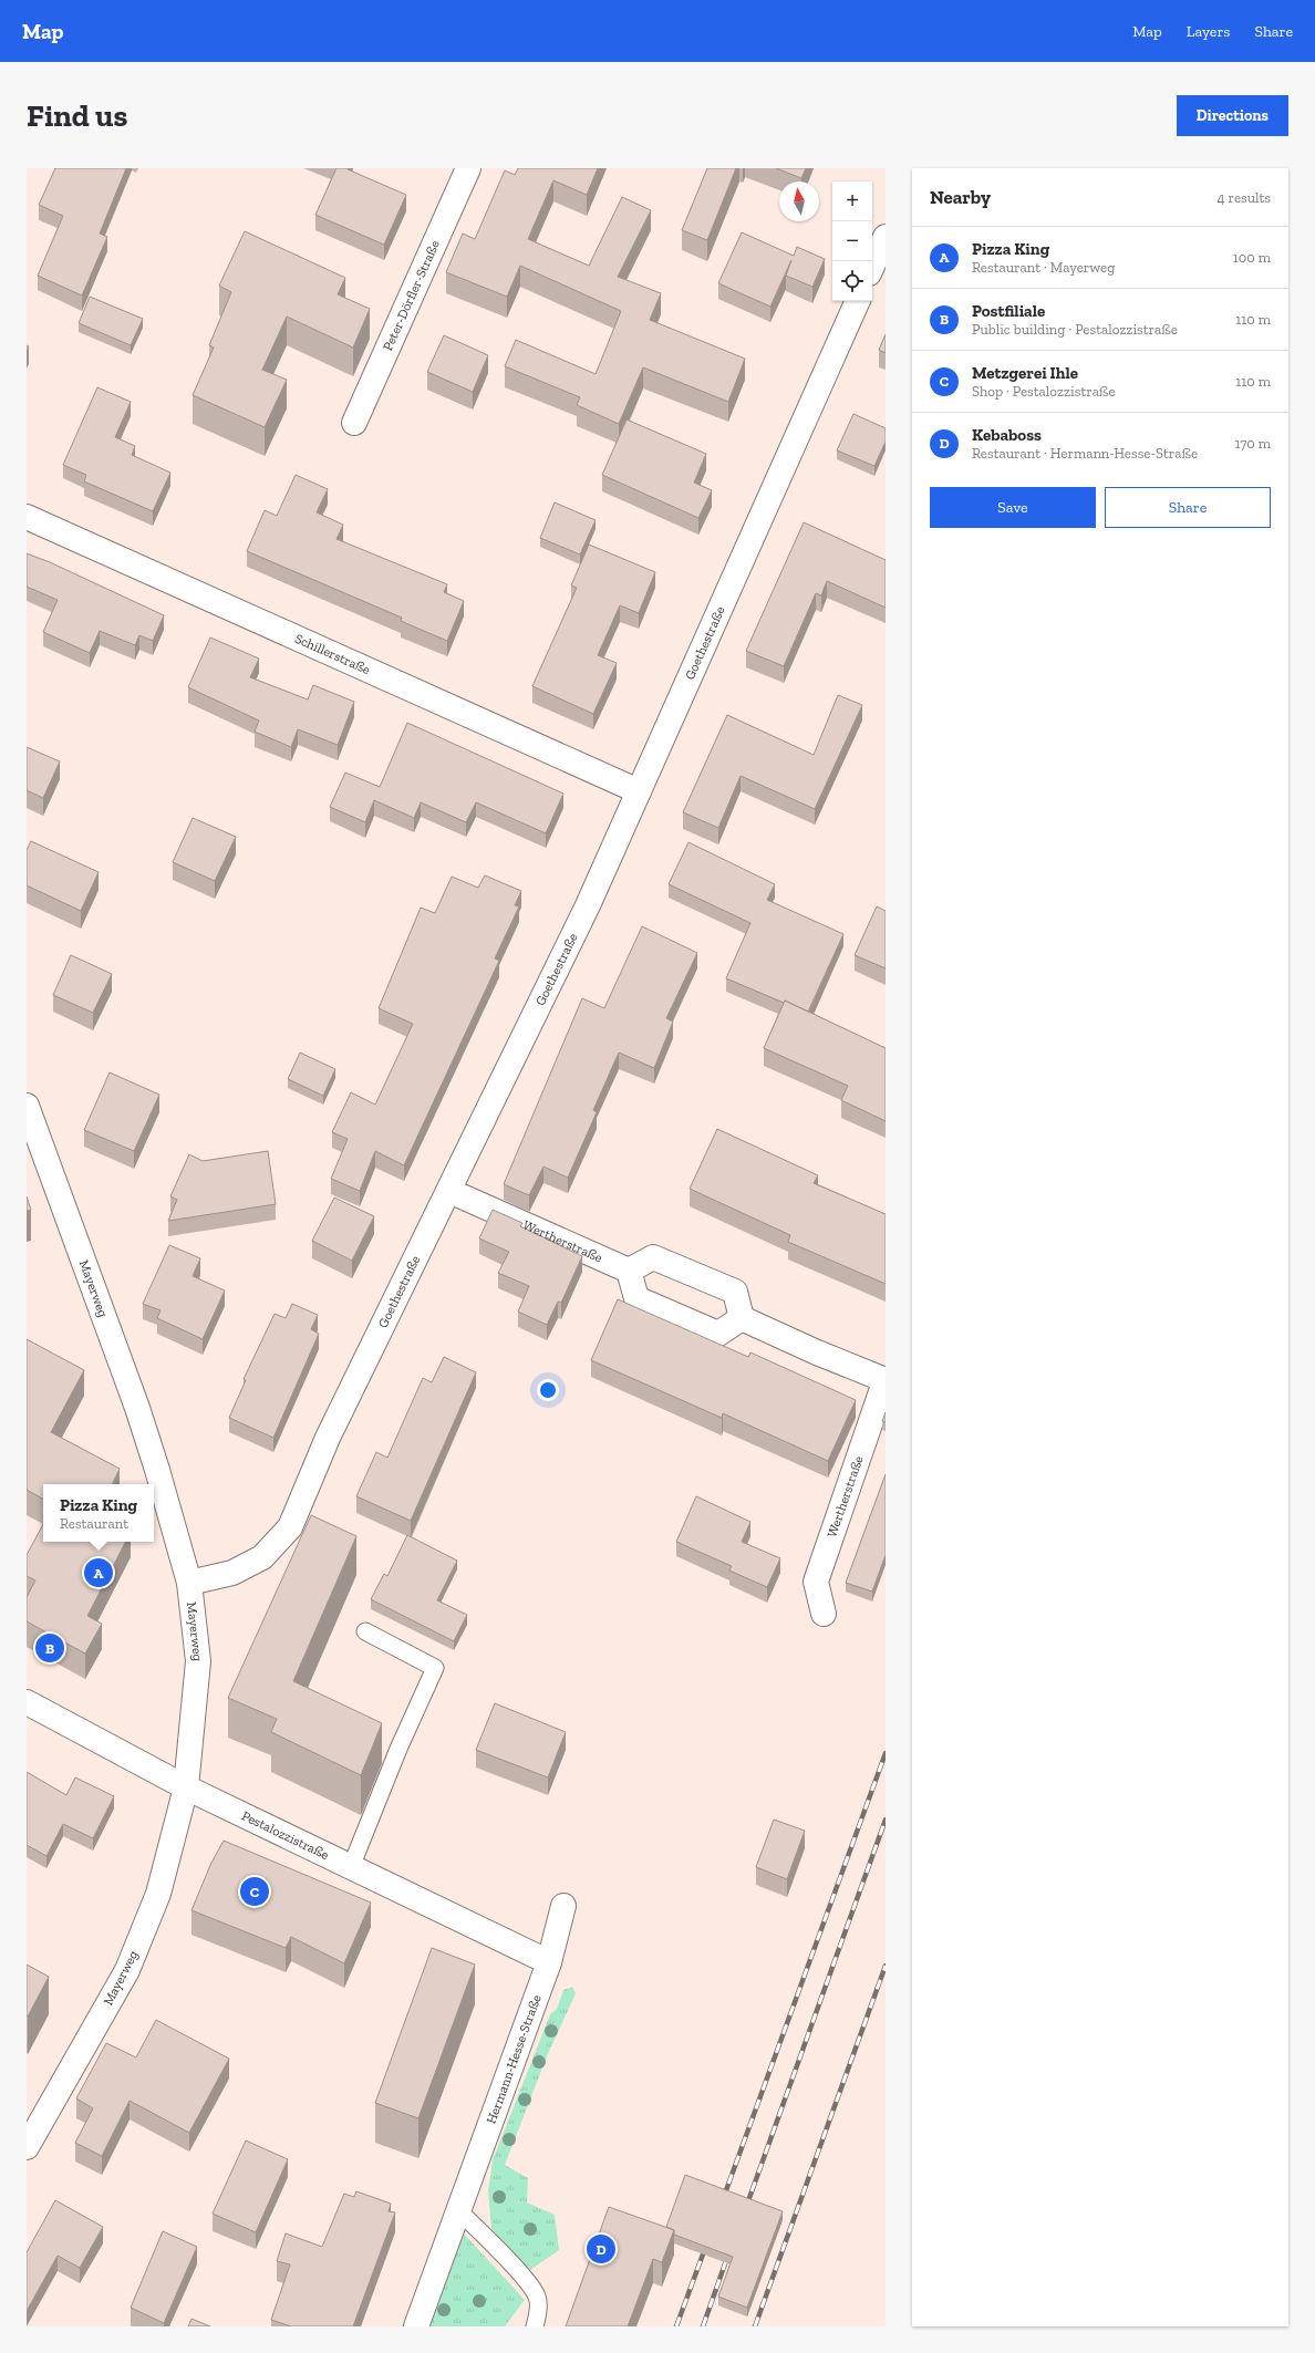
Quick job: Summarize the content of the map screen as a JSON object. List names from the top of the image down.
{
  "streets": {
    "street": [
      "Peter-Dörfler-Straße",
      "Goethestraße",
      "Schillerstraße",
      "Wertherstraße",
      "Mayerweg",
      "Pestalozzistraße",
      "Hermann-Hesse-Straße"
    ]
  },
  "crossings": [
    ["Goethestraße", "Schillerstraße"],
    ["Goethestraße", "Wertherstraße"],
    ["Goethestraße", "Mayerweg"],
    ["Mayerweg", "Pestalozzistraße"],
    ["Pestalozzistraße", "Hermann-Hesse-Straße"]
  ],
  "north": "top",
  "page": {
    "header": "Map",
    "nav": ["Map", "Layers", "Share"],
    "buttons": [
      "Directions",
      ["Save", "Share"]
    ],
    "title": "Find us",
    "heading": ["Nearby", "4 results"],
    "map_buttons": ["+", "−"],
    "list": [
      {
        "mark": "A",
        "name": "Pizza King",
        "note": "Restaurant · Mayerweg",
        "value": "100 m"
      },
      {
        "mark": "B",
        "name": "Postfiliale",
        "note": "Public building · Pestalozzistraße",
        "value": "110 m"
      },
      {
        "mark": "C",
        "name": "Metzgerei Ihle",
        "note": "Shop · Pestalozzistraße",
        "value": "110 m"
      },
      {
        "mark": "D",
        "name": "Kebaboss",
        "note": "Restaurant · Hermann-Hesse-Straße",
        "value": "170 m"
      }
    ],
    "popup": ["Pizza King", "Restaurant"],
    "pins": [
      "A",
      "B",
      "C",
      "D"
    ]
  }
}
